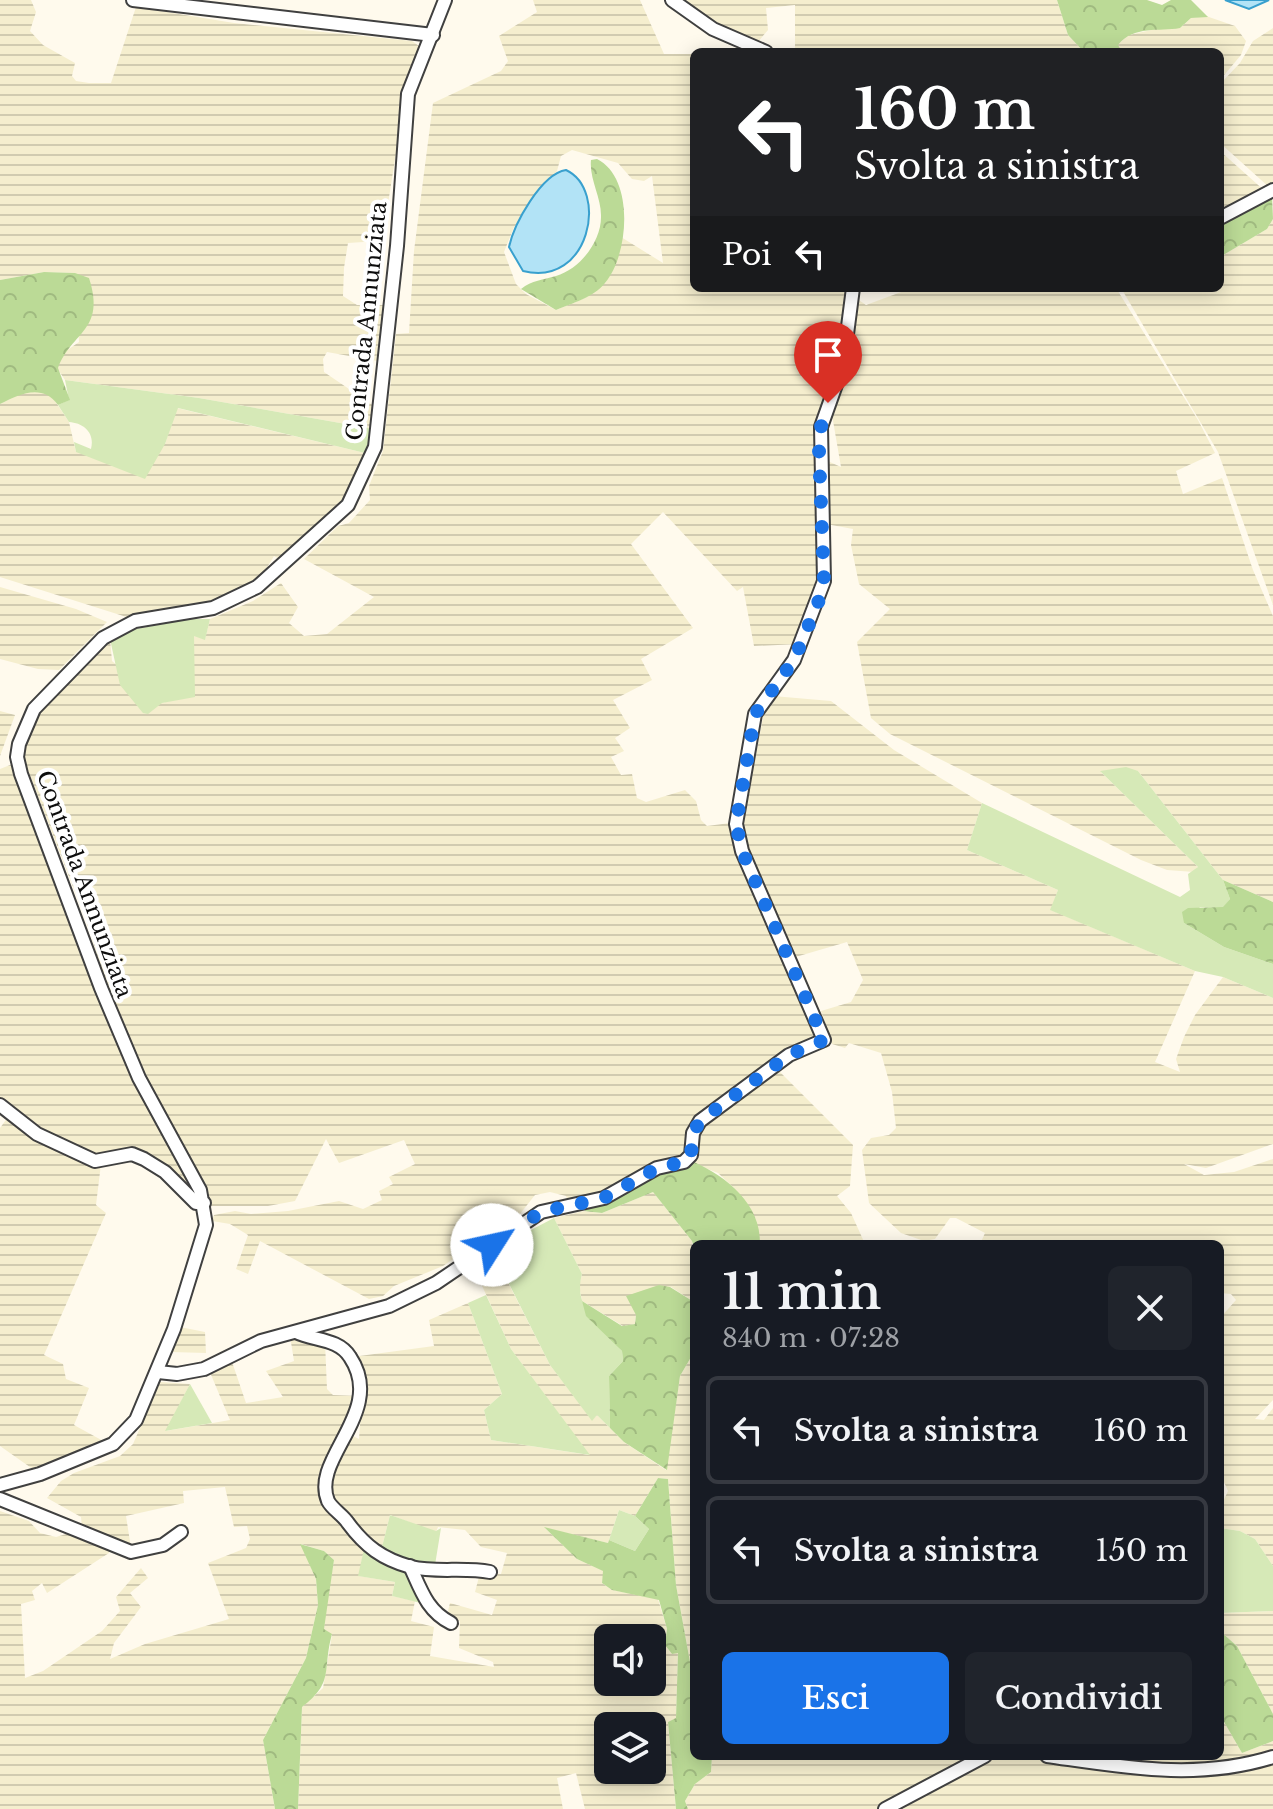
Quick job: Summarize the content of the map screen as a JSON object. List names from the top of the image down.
{
  "streets": {
    "street": ["Contrada Annunziata"]
  },
  "page": {
    "turn": ["160 m", "Svolta a sinistra"],
    "then": "Poi",
    "heading": ["11 min", "840 m · 07:28"],
    "list": [
      {
        "name": "Svolta a sinistra",
        "value": "160 m"
      },
      {
        "name": "Svolta a sinistra",
        "value": "150 m"
      }
    ],
    "buttons": ["Esci", "Condividi"]
  }
}
